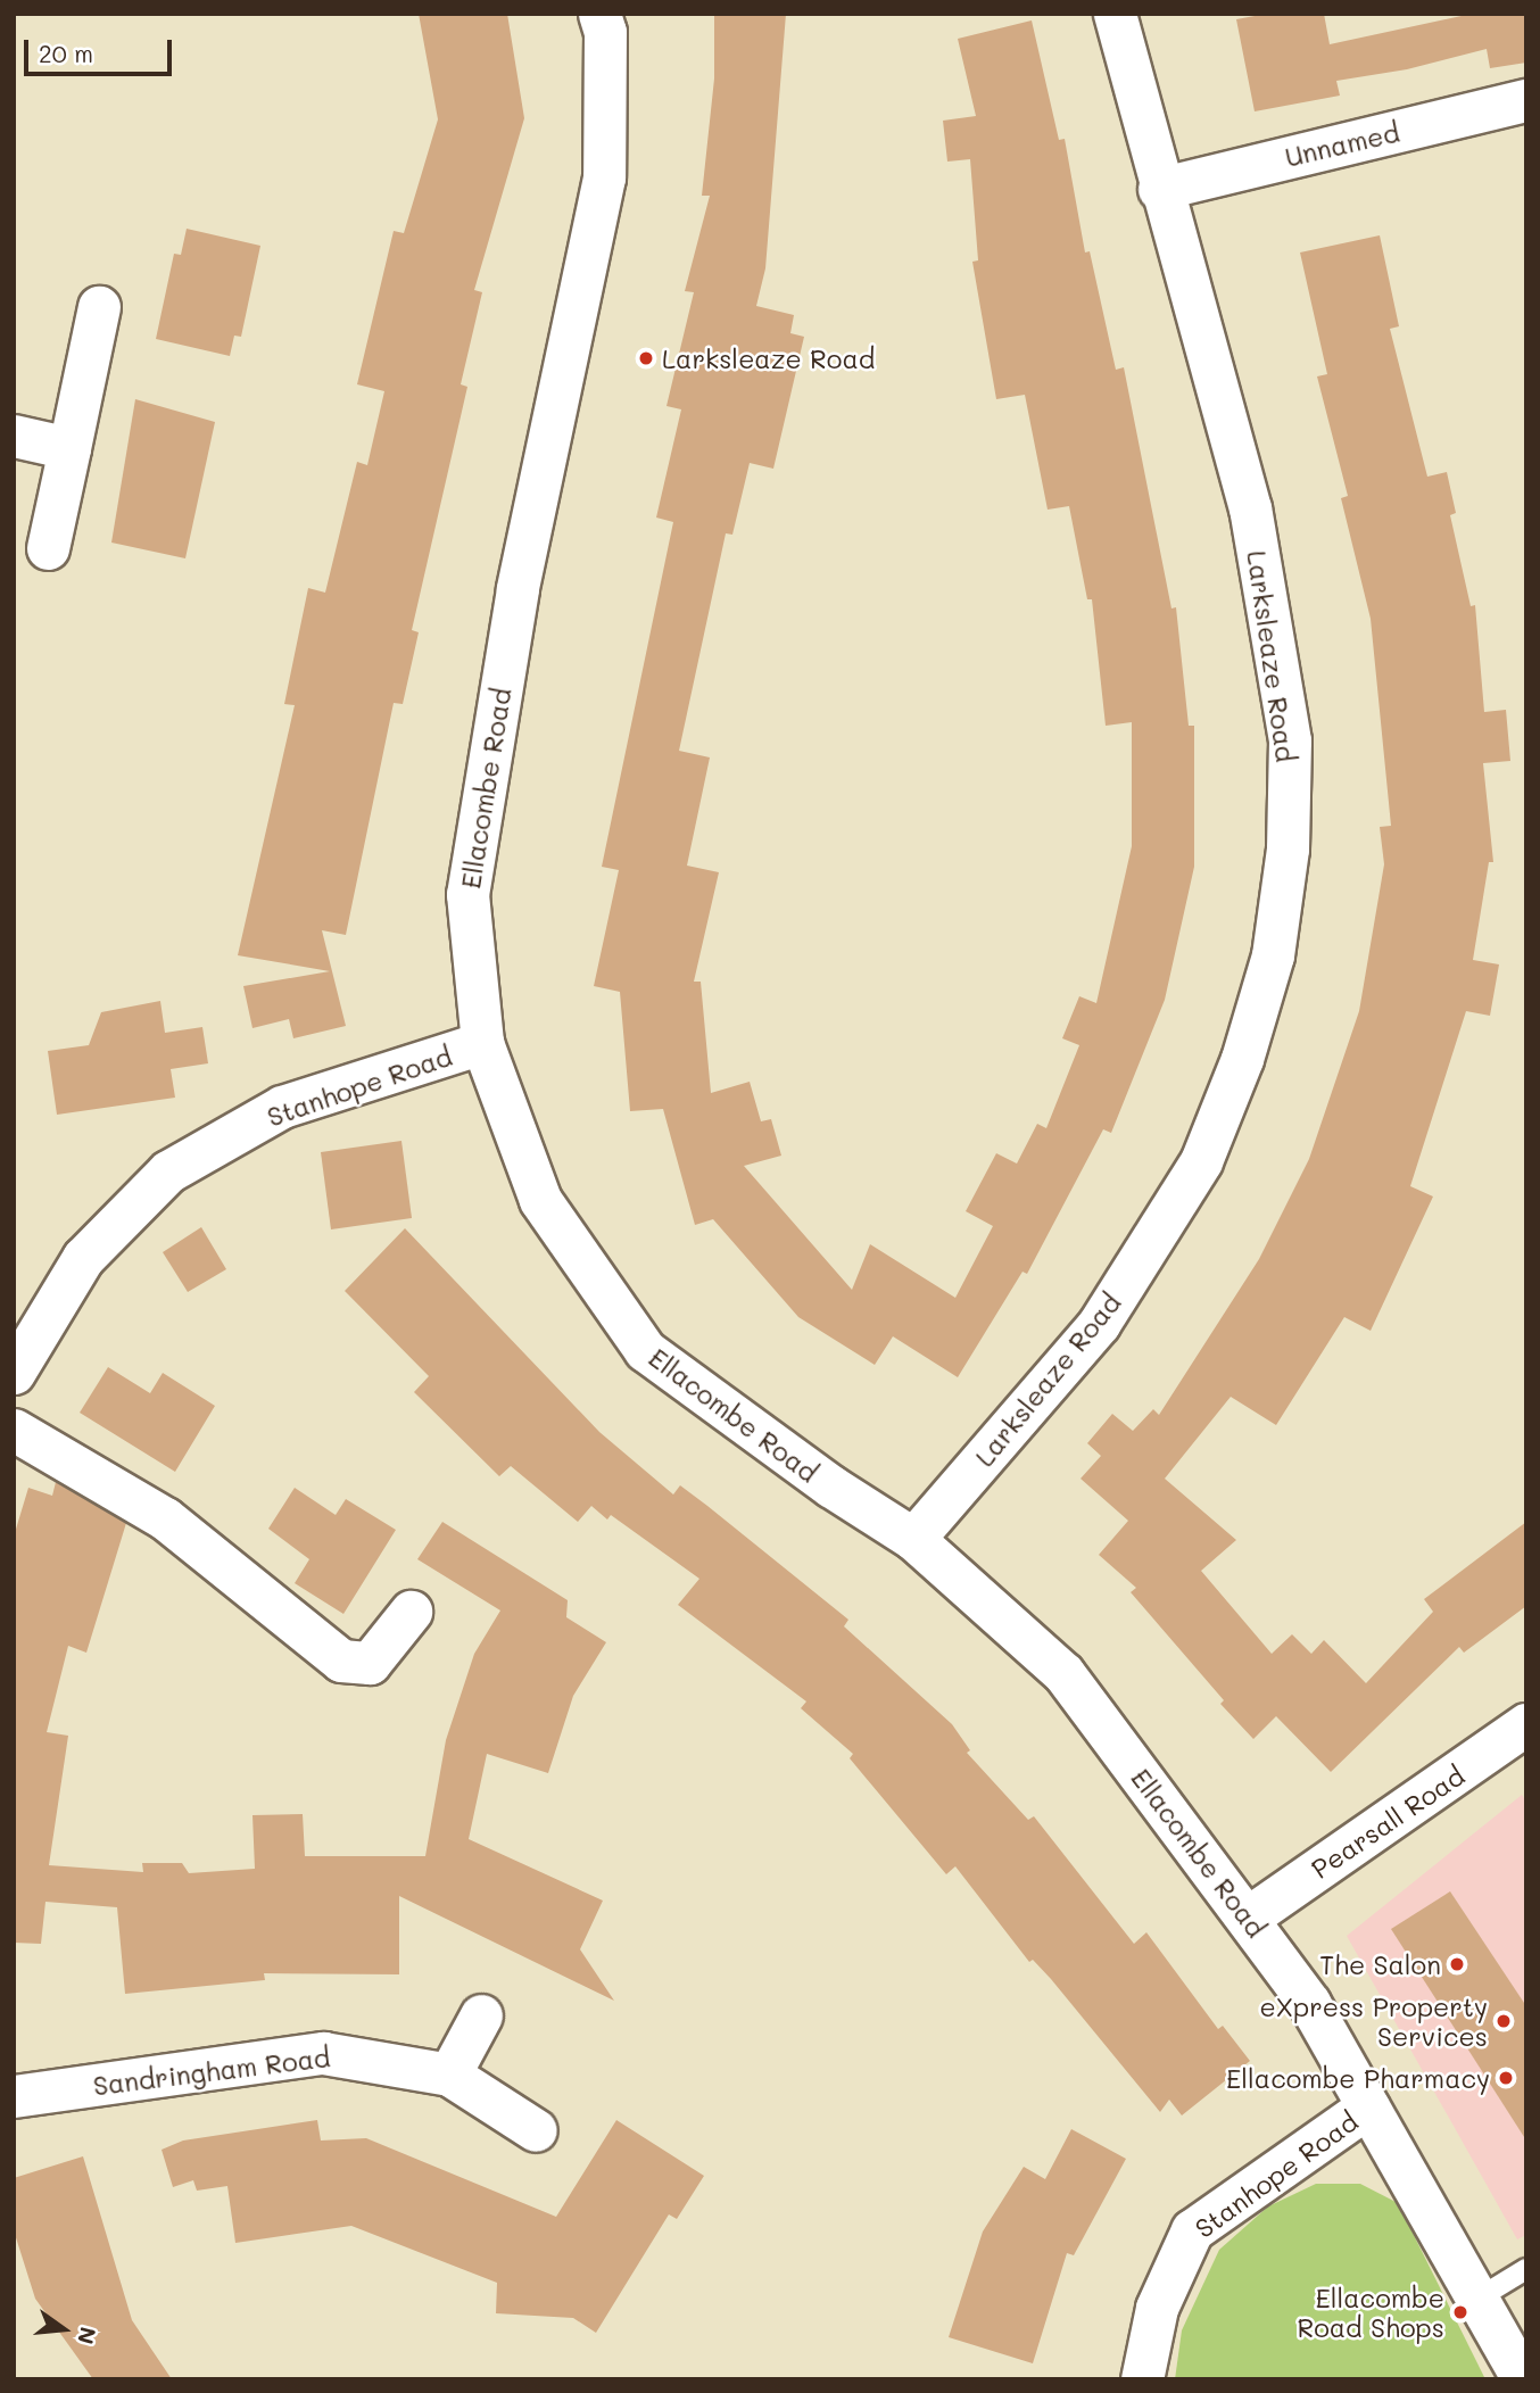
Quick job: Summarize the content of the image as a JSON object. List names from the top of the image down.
{
  "streets": {
    "street": [
      "Unnamed",
      "Larksleaze Road",
      "Ellacombe Road",
      "Stanhope Road",
      "Pearsall Road",
      "Sandringham Road"
    ]
  },
  "crossings": [
    ["Unnamed", "Larksleaze Road"],
    ["Larksleaze Road", "Ellacombe Road"],
    ["Ellacombe Road", "Stanhope Road"],
    ["Ellacombe Road", "Pearsall Road"]
  ],
  "places": [
    "Larksleaze Road",
    "The Salon",
    "eXpress Property Services",
    "Ellacombe Pharmacy",
    "Ellacombe Road Shops"
  ],
  "scale_bar": "20 m",
  "north": "right"
}
